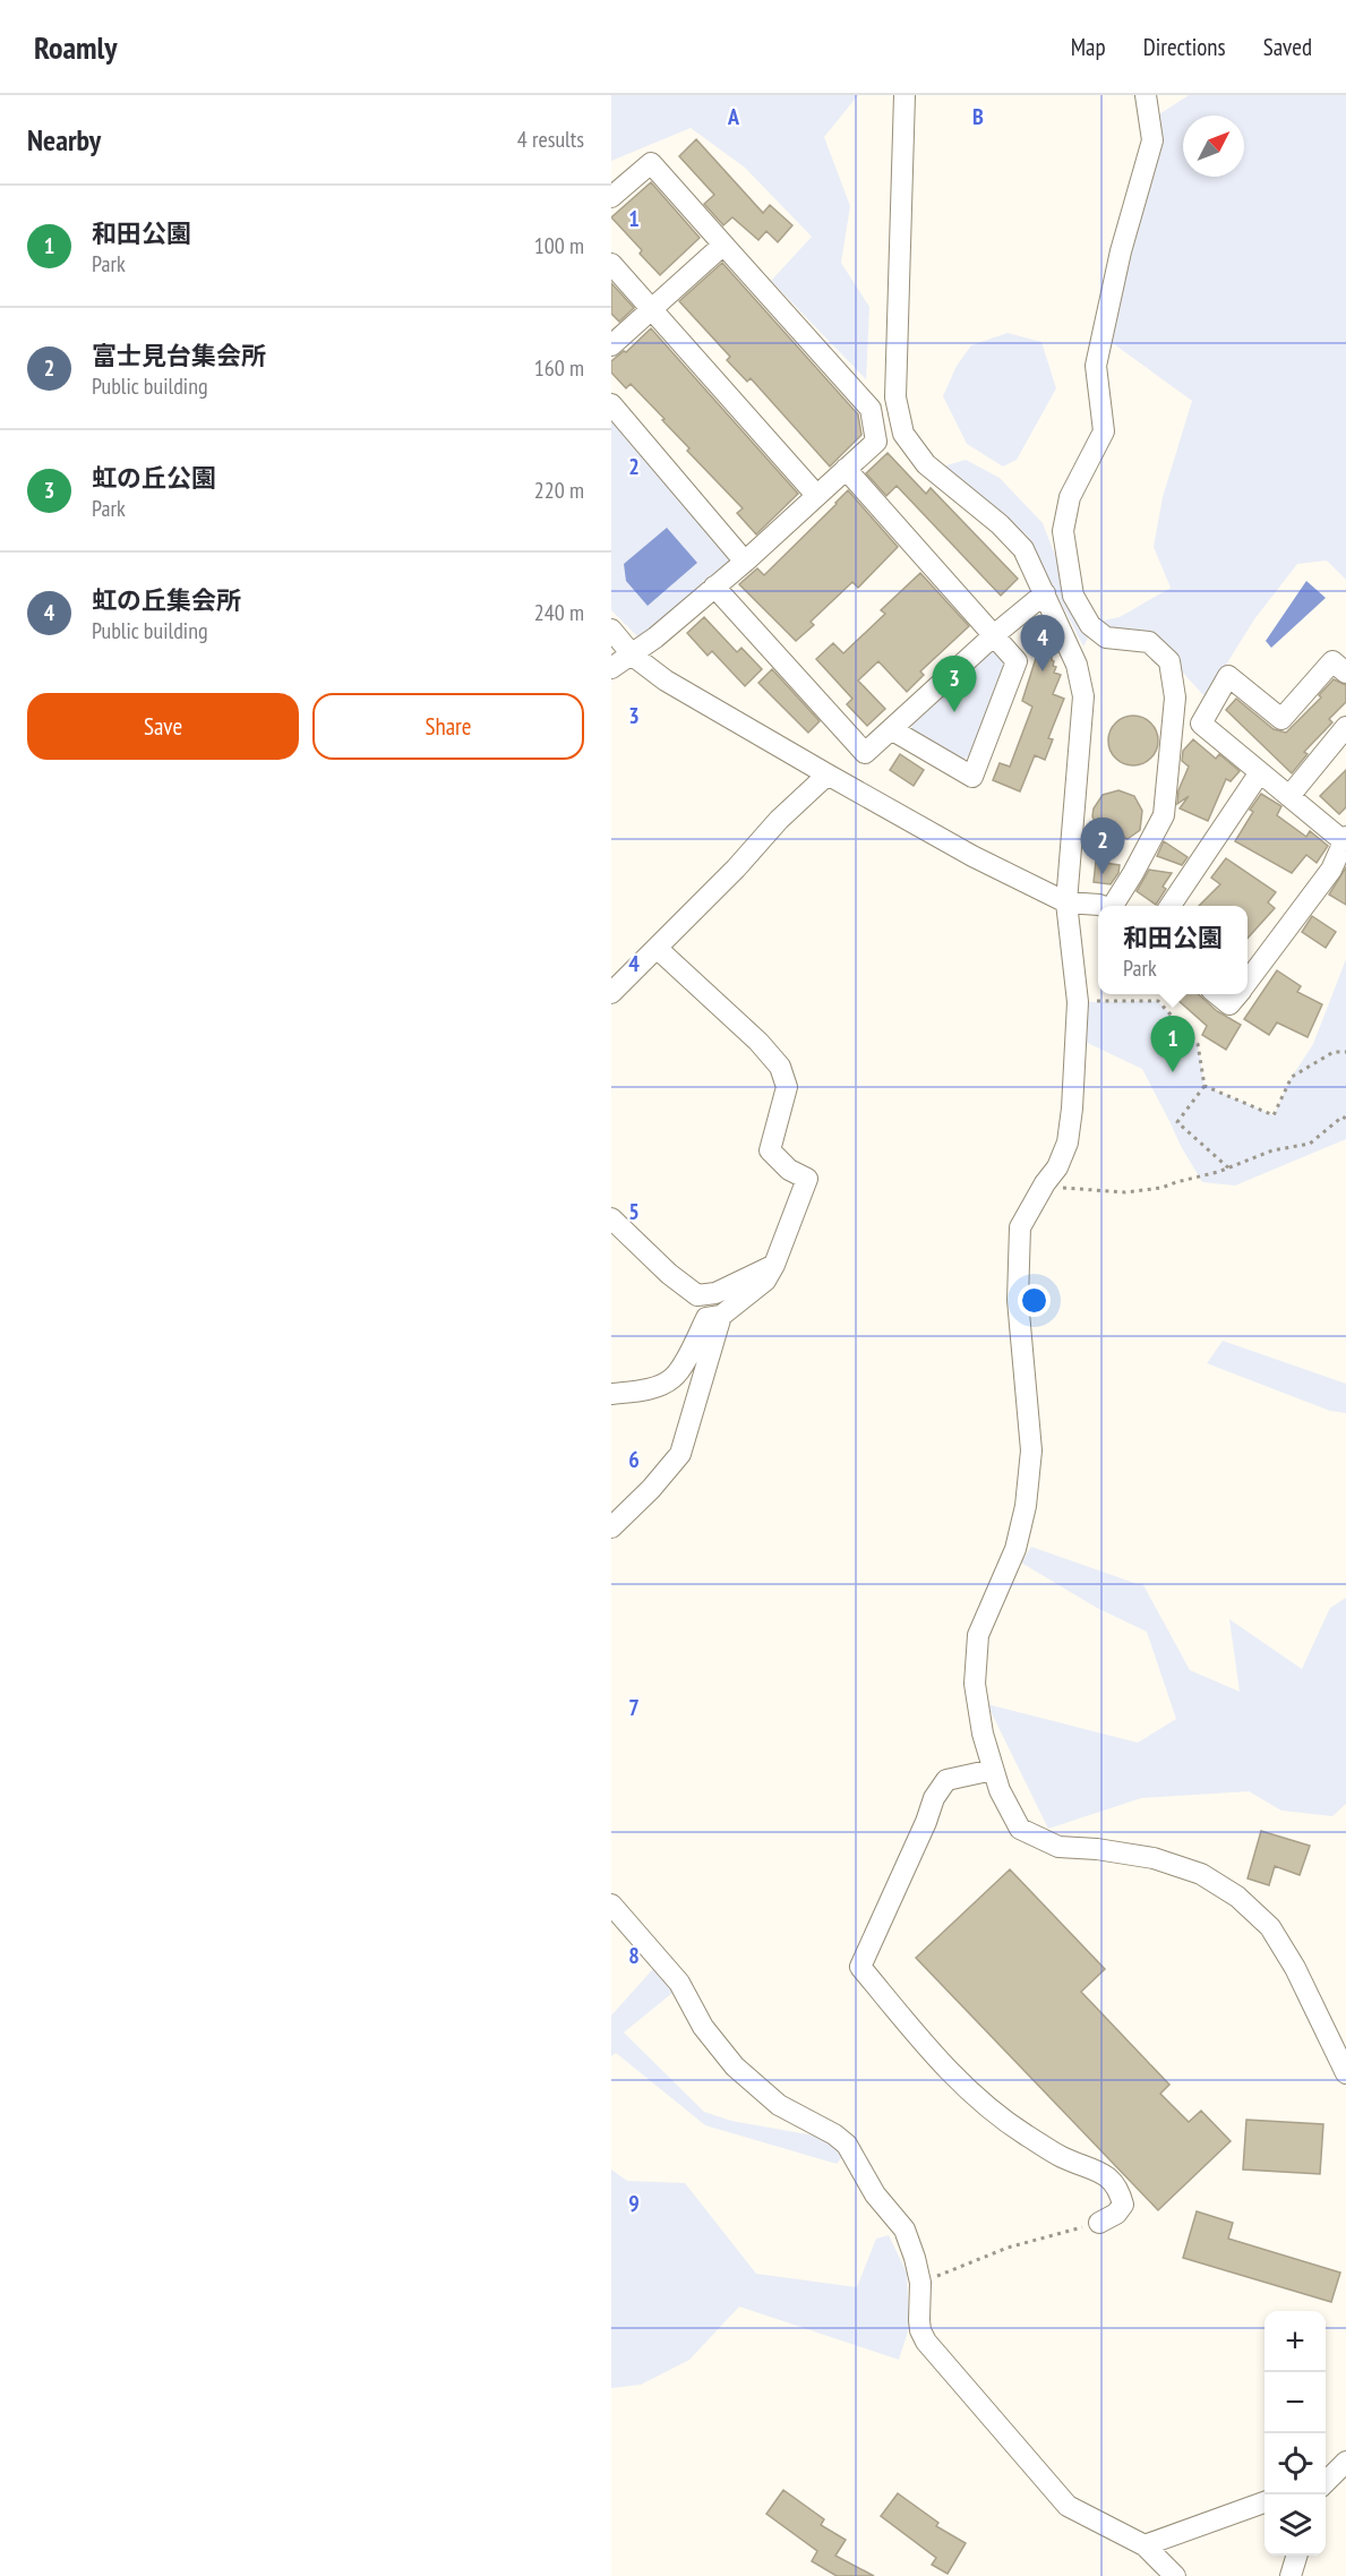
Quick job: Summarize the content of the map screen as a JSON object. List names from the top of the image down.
{
  "north": "top right",
  "page": {
    "header": "Roamly",
    "nav": ["Map", "Directions", "Saved"],
    "heading": ["Nearby", "4 results"],
    "list": [
      {
        "mark": "1",
        "name": "和田公園",
        "note": "Park",
        "value": "100 m"
      },
      {
        "mark": "2",
        "name": "富士見台集会所",
        "note": "Public building",
        "value": "160 m"
      },
      {
        "mark": "3",
        "name": "虹の丘公園",
        "note": "Park",
        "value": "220 m"
      },
      {
        "mark": "4",
        "name": "虹の丘集会所",
        "note": "Public building",
        "value": "240 m"
      }
    ],
    "pins": [
      "4",
      "3",
      "2",
      "1"
    ],
    "buttons": ["Save", "Share"],
    "popup": ["和田公園", "Park"],
    "map_buttons": ["+", "−"]
  },
  "grid": {
    "columns": ["A", "B"],
    "rows": [
      "1",
      "2",
      "3",
      "4",
      "5",
      "6",
      "7",
      "8",
      "9"
    ]
  }
}
